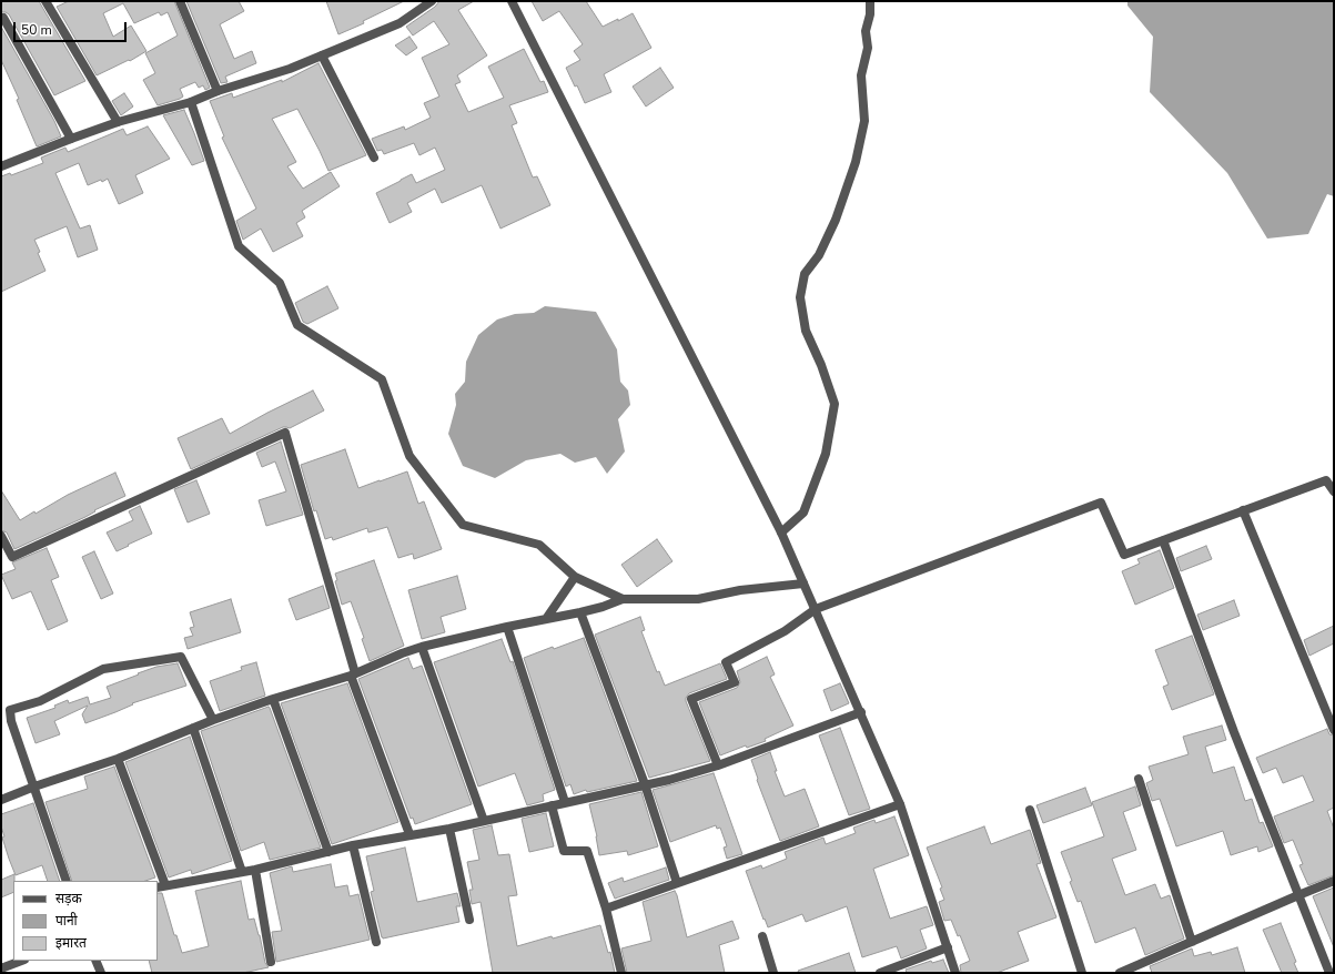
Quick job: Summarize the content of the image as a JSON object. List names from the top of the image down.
{
  "legend": ["सड़क", "पानी", "इमारत"],
  "scale_bar": "50 m"
}
